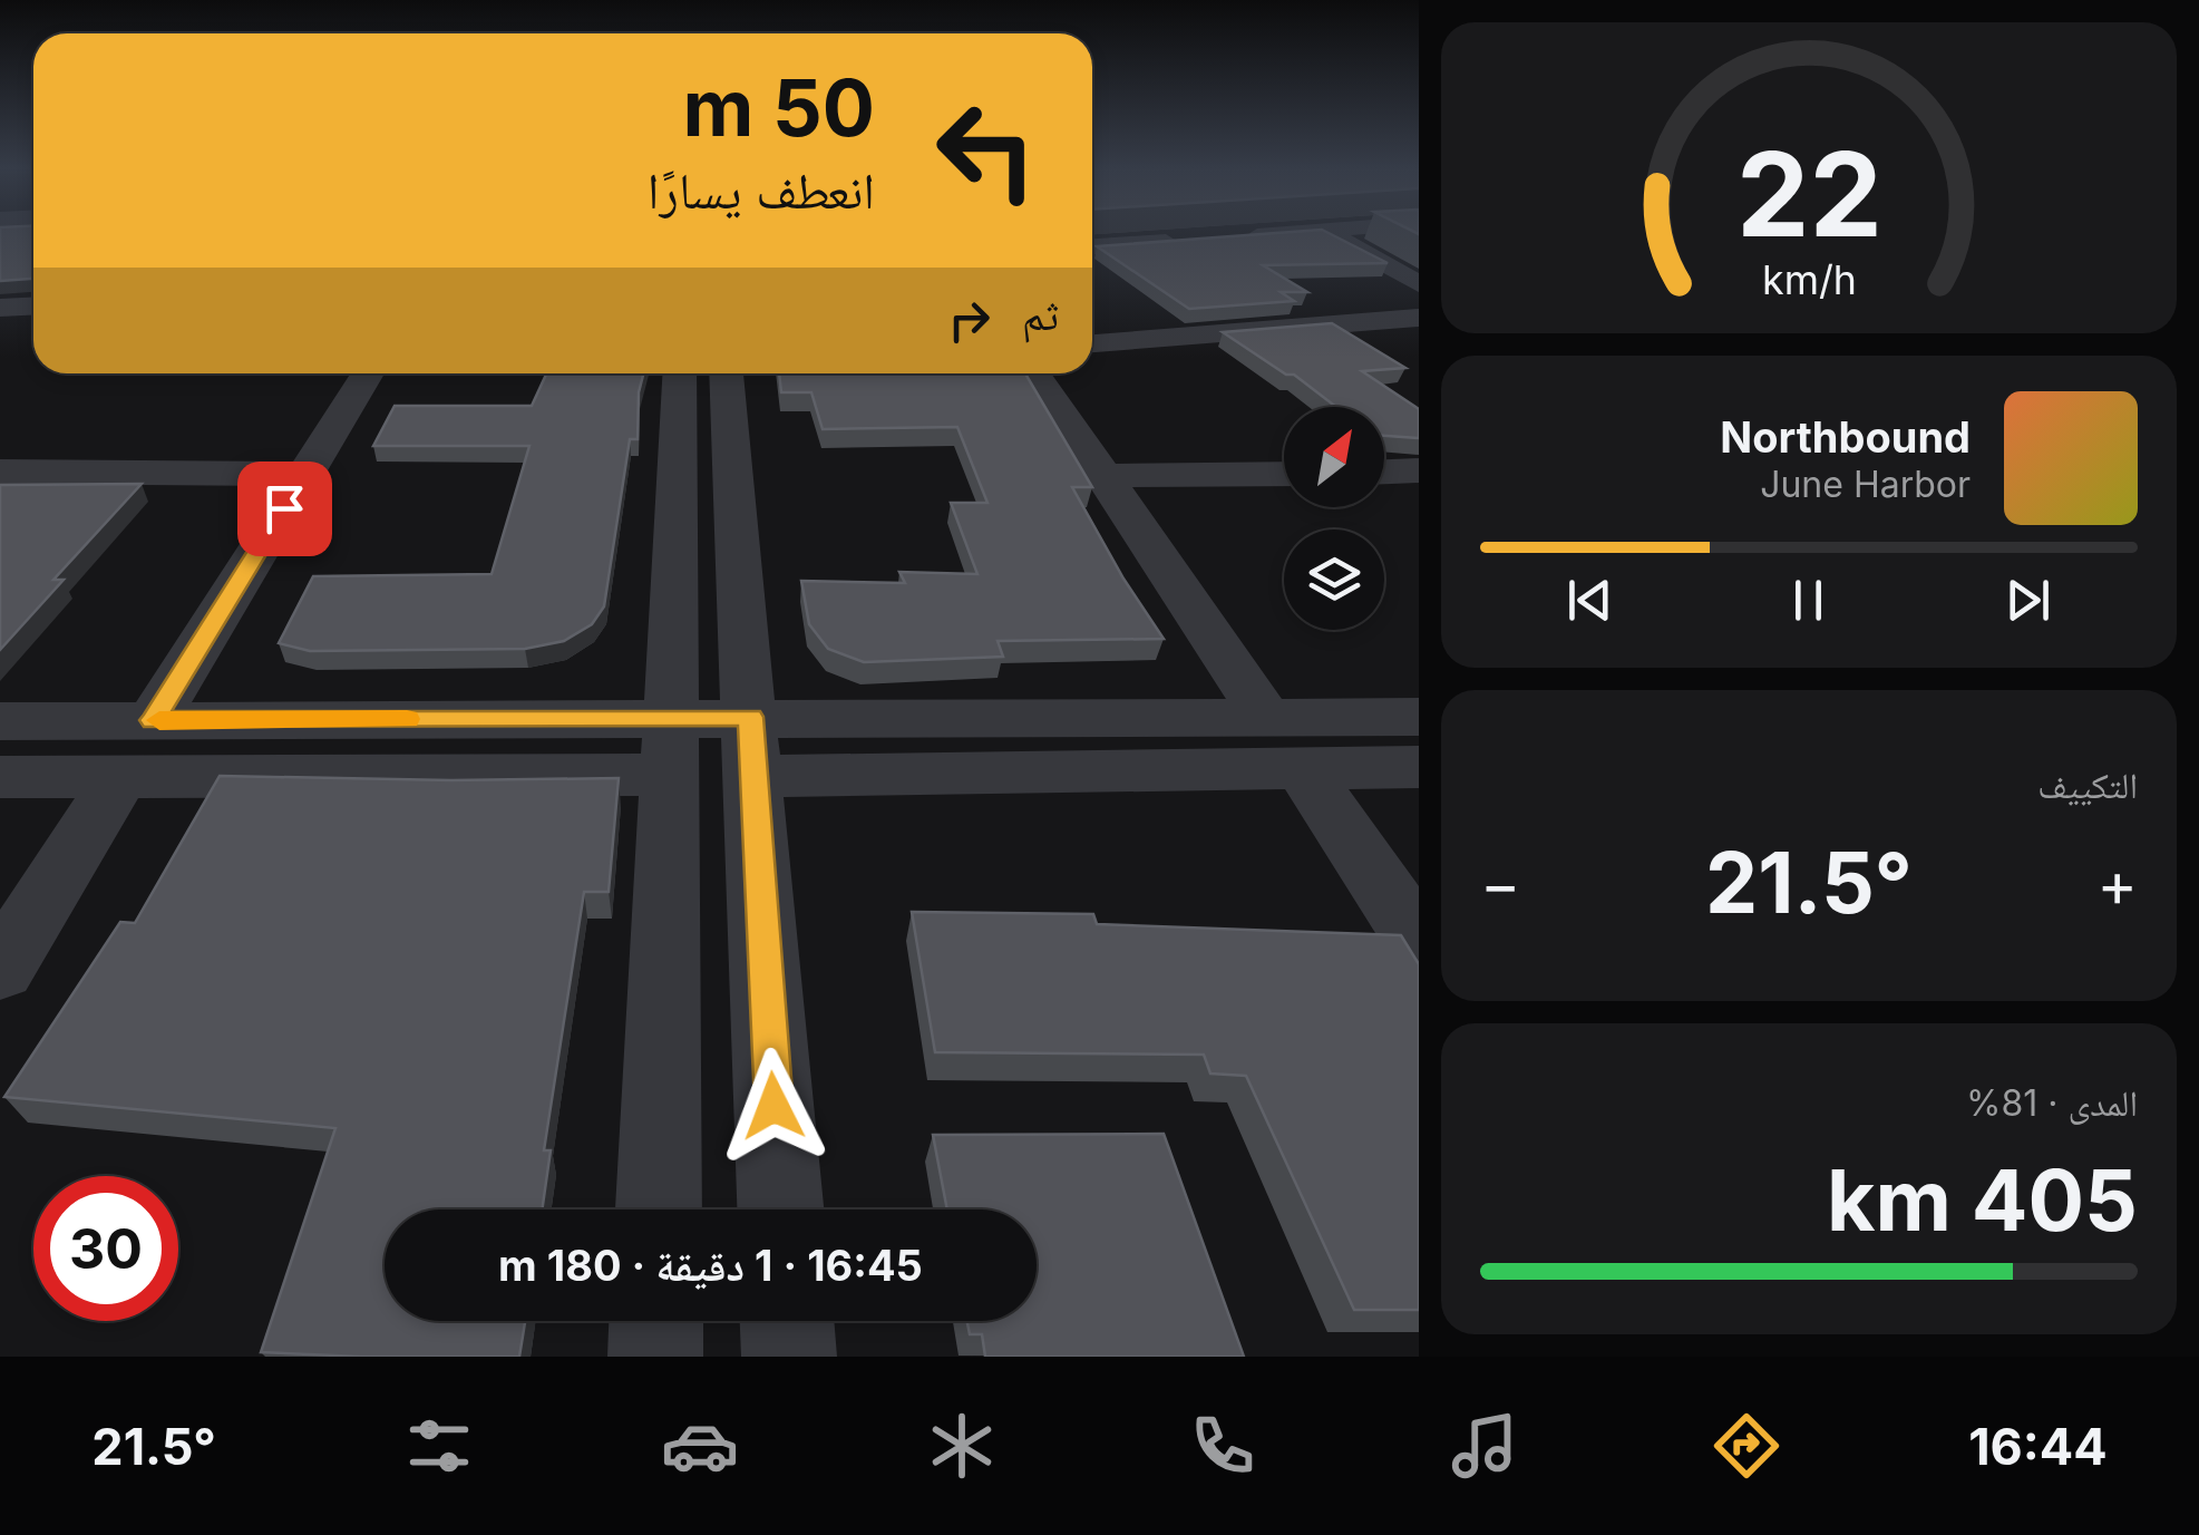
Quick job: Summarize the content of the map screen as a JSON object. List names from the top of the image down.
{
  "north": "top right",
  "page": {
    "turn": ["50 m", "انعطف يسارًا"],
    "then": "ثم",
    "song": ["Northbound", "June Harbor"],
    "tile": [
      "التكييف",
      ["المدى · 81%", "405 km"]
    ],
    "heat": ["−", "21.5°", "+"],
    "limit": "30",
    "trip": "16:45 · 1 دقيقة · 180 m",
    "tabs": ["16:44", "21.5°"],
    "gauge": ["22", "km/h"]
  }
}
